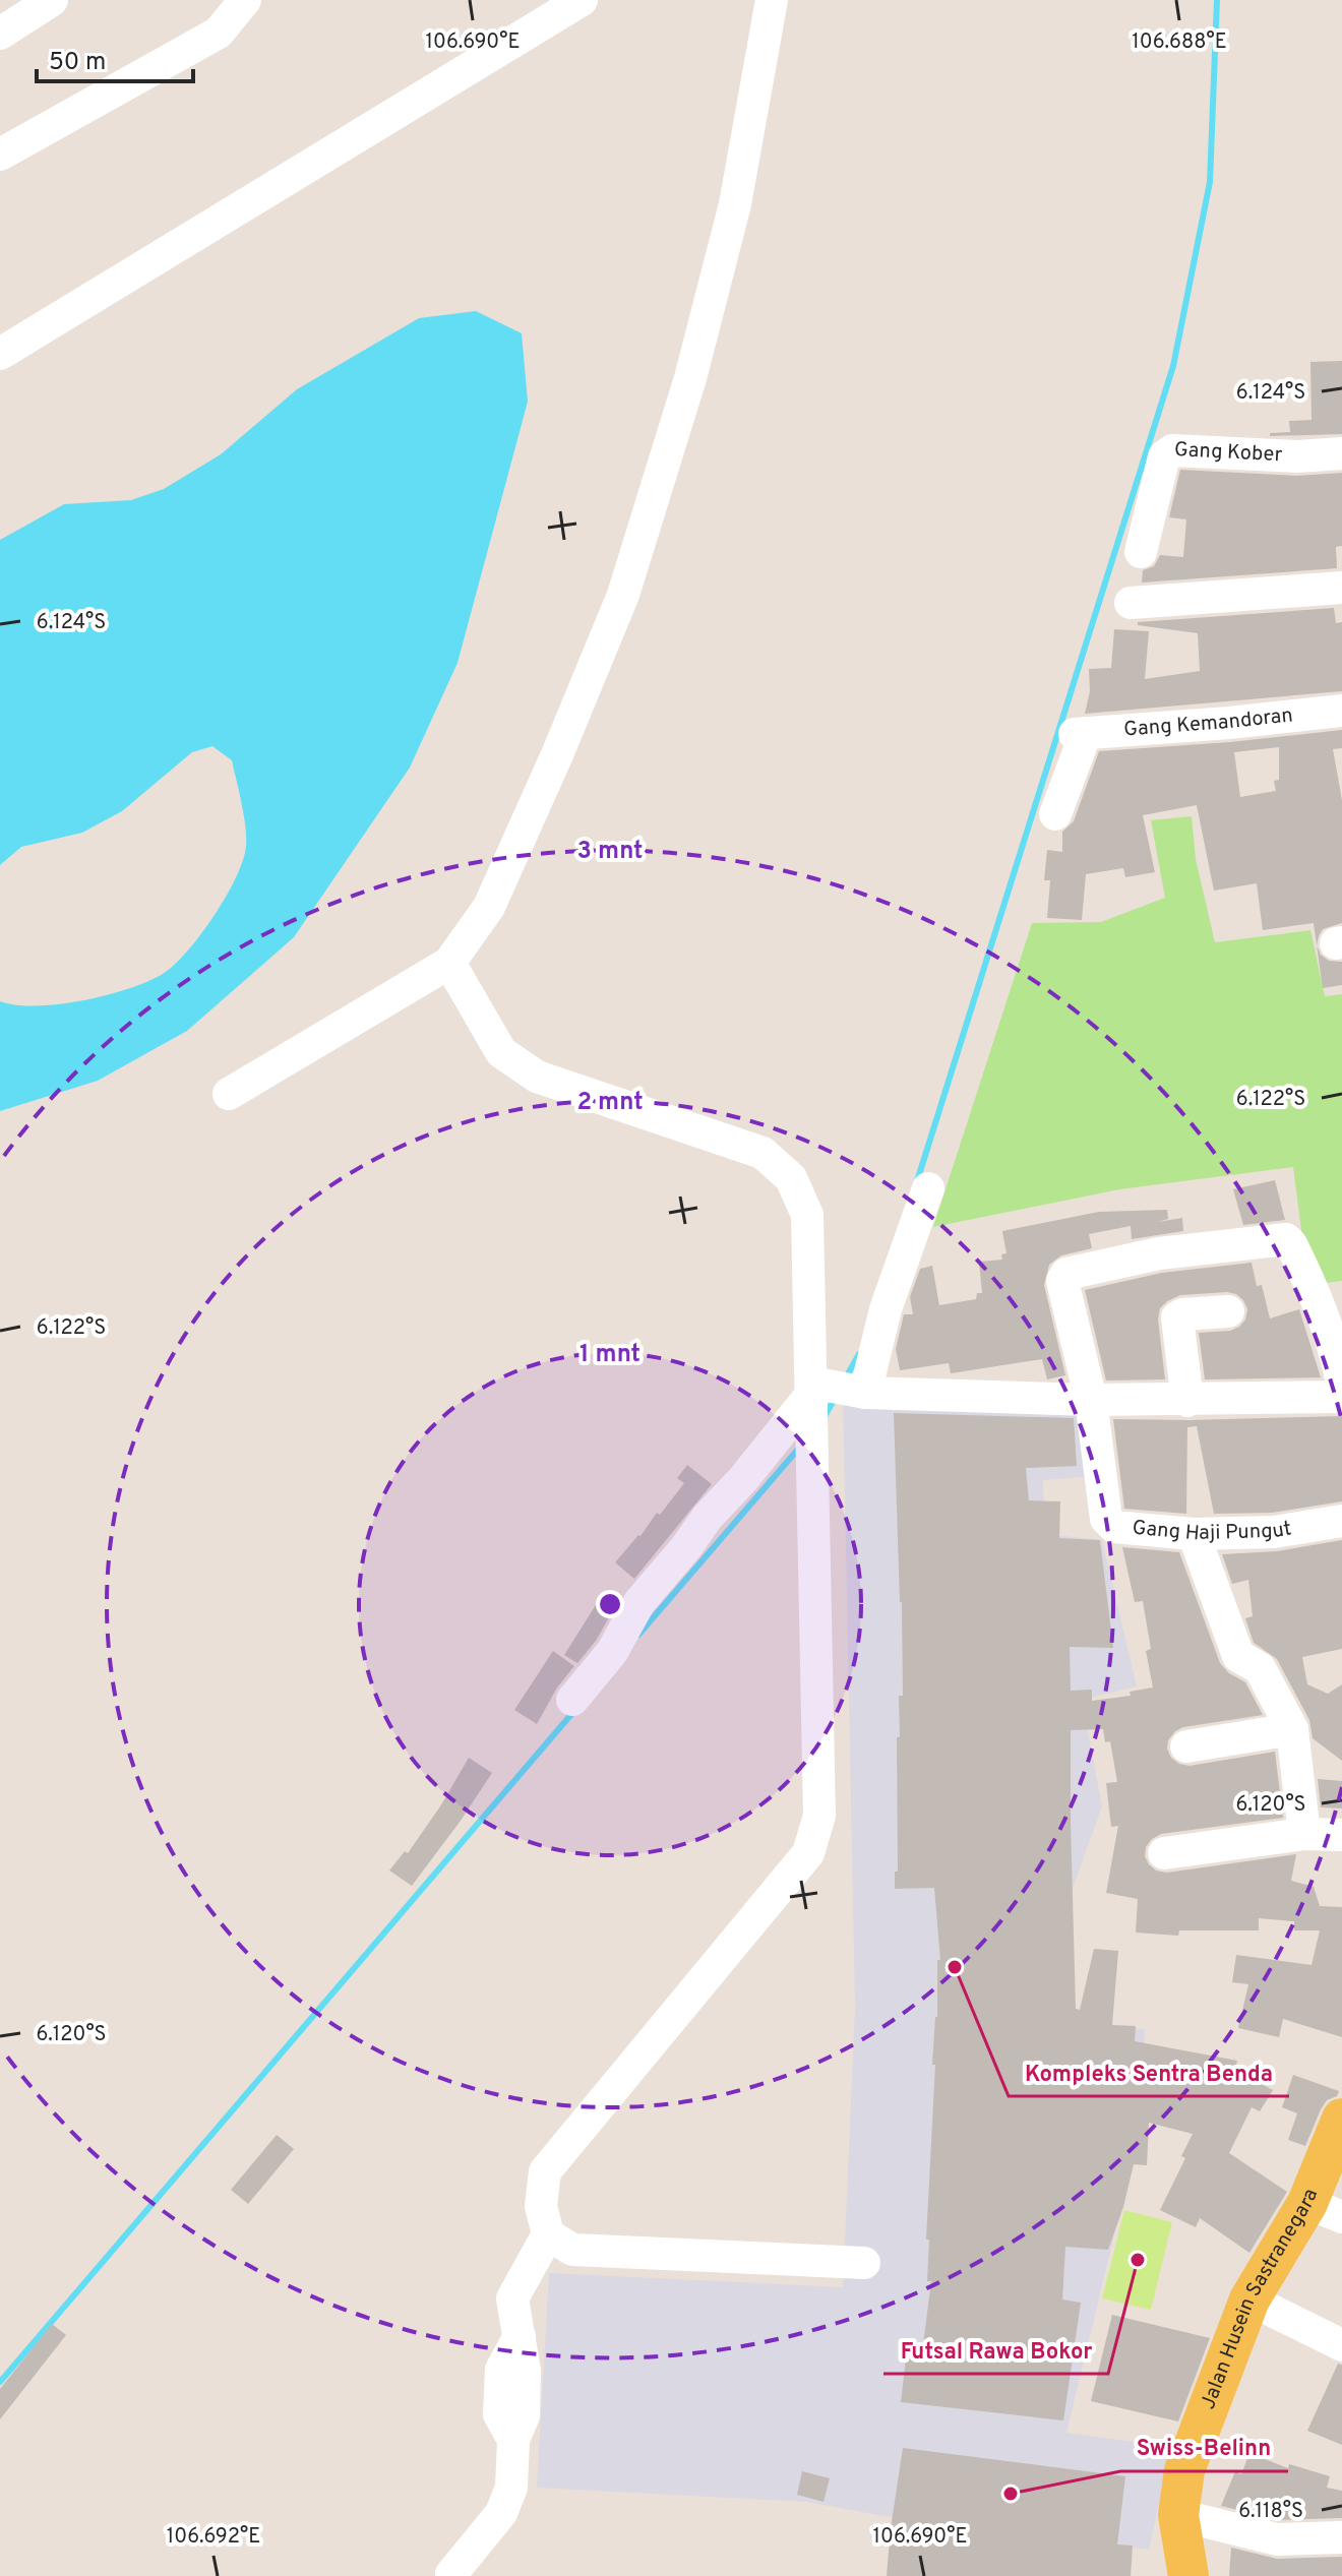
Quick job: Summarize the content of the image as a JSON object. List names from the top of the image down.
{
  "streets": {
    "main road": ["Jalan Husein Sastranegara"],
    "street": ["Gang Kober", "Gang Kemandoran", "Gang Haji Pungut"]
  },
  "places": ["Kompleks Sentra Benda", "Futsal Rawa Bokor", "Swiss-Belinn"],
  "scale_bar": "50 m",
  "coordinates": [
    "106.688°E",
    "106.690°E",
    "6.124°S",
    "6.122°S",
    "6.120°S",
    "6.118°S",
    "106.692°E"
  ],
  "rings": ["3 mnt", "2 mnt", "1 mnt"]
}
